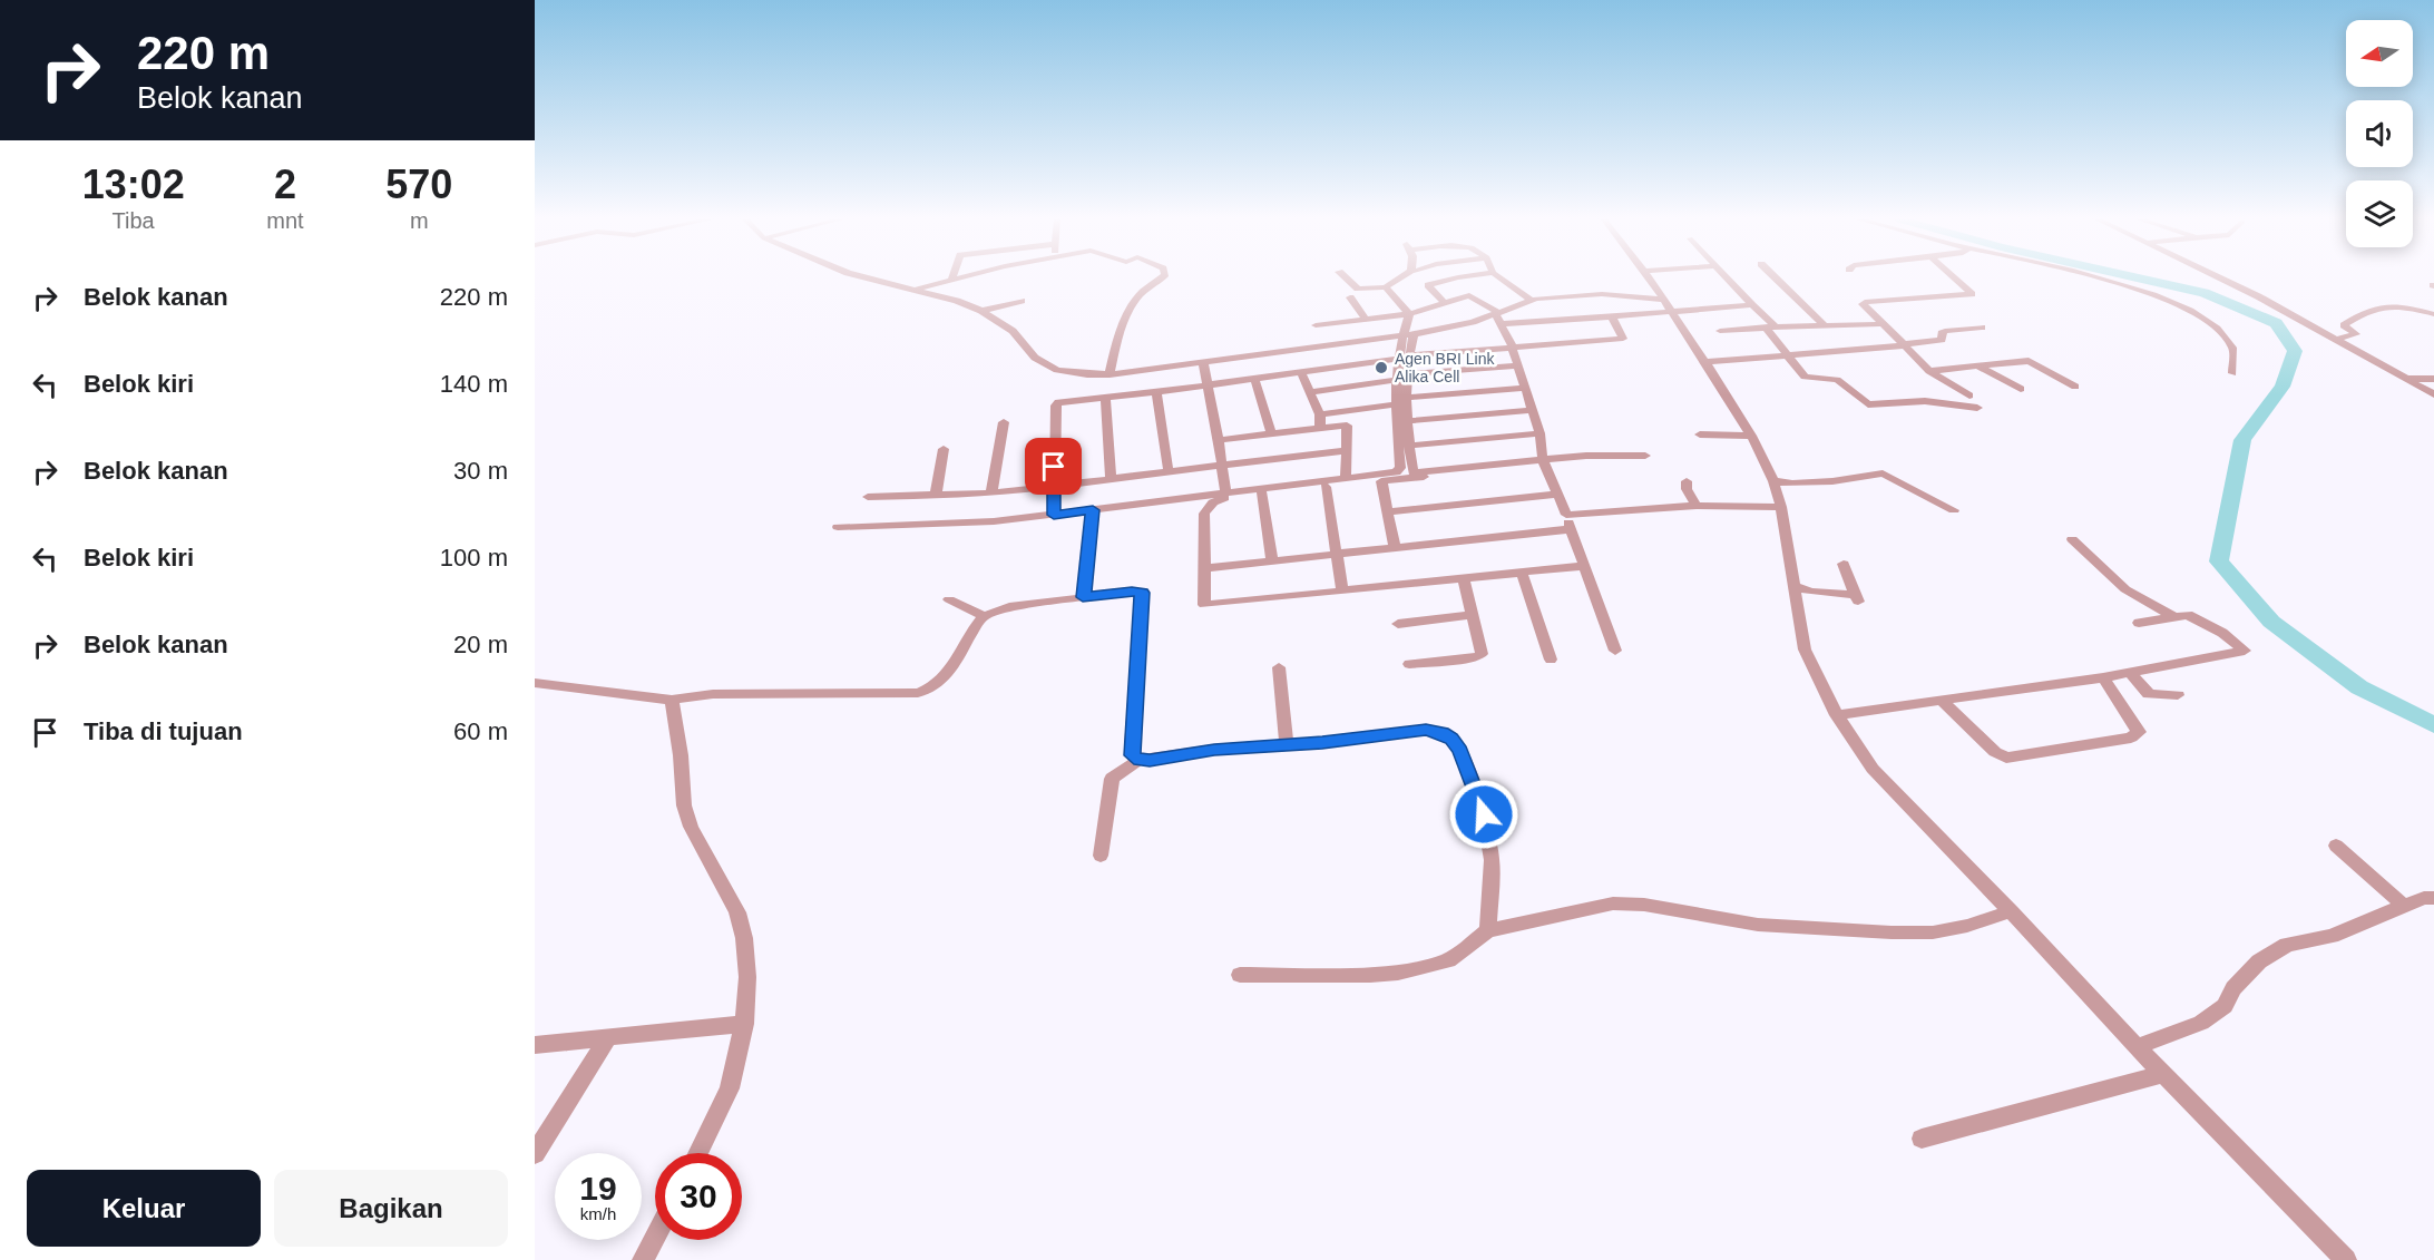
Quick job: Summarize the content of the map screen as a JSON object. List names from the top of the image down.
{
  "places": ["Agen BRI Link Alika Cell"],
  "north": "left",
  "page": {
    "turn": ["220 m", "Belok kanan"],
    "eta": [
      "13:02",
      "Tiba",
      "2",
      "mnt",
      "570",
      "m"
    ],
    "list": [
      {
        "name": "Belok kanan",
        "value": "220 m"
      },
      {
        "name": "Belok kiri",
        "value": "140 m"
      },
      {
        "name": "Belok kanan",
        "value": "30 m"
      },
      {
        "name": "Belok kiri",
        "value": "100 m"
      },
      {
        "name": "Belok kanan",
        "value": "20 m"
      },
      {
        "name": "Tiba di tujuan",
        "value": "60 m"
      }
    ],
    "speed": "19 km/h",
    "limit": "30",
    "buttons": ["Keluar", "Bagikan"]
  }
}
